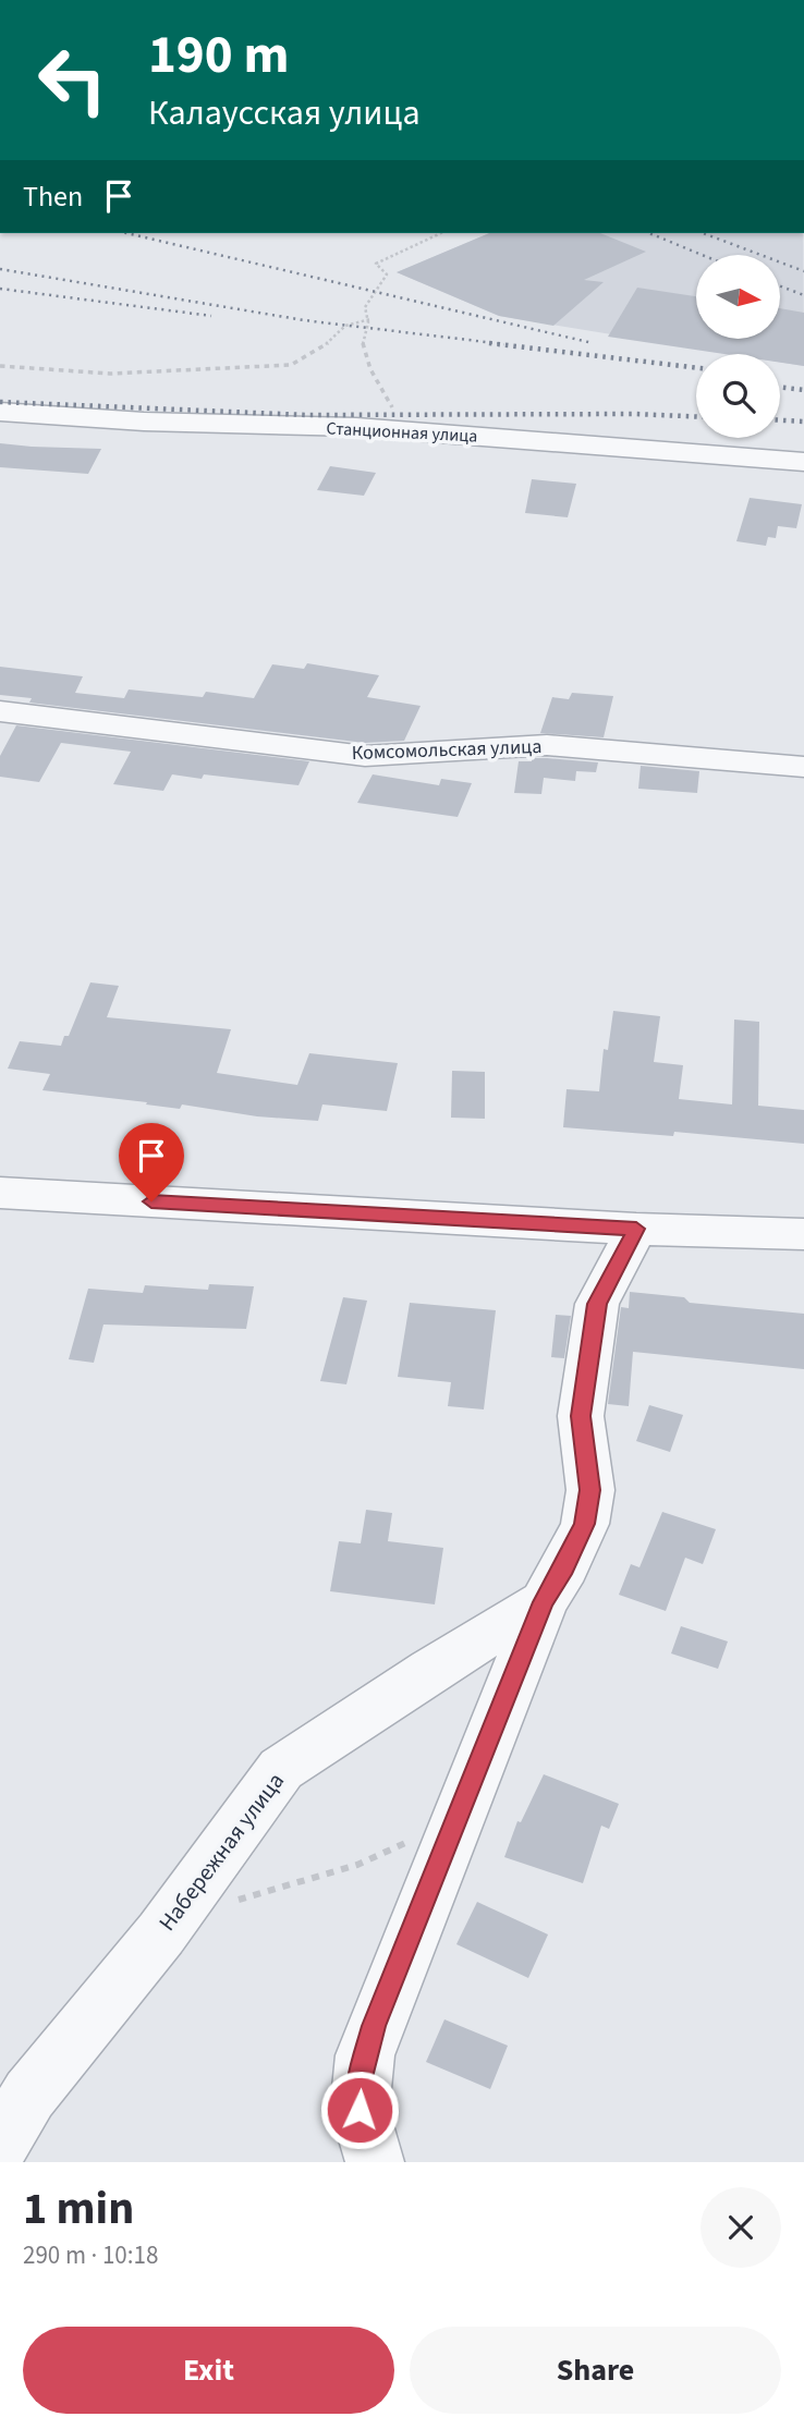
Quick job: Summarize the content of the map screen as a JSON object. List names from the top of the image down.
{
  "streets": {
    "street": ["Станционная улица", "Комсомольская улица", "Набережная улица"]
  },
  "north": "right",
  "page": {
    "turn": ["190 m", "Калаусская улица"],
    "then": "Then",
    "heading": ["1 min", "290 m · 10:18"],
    "buttons": ["Exit", "Share"]
  }
}
